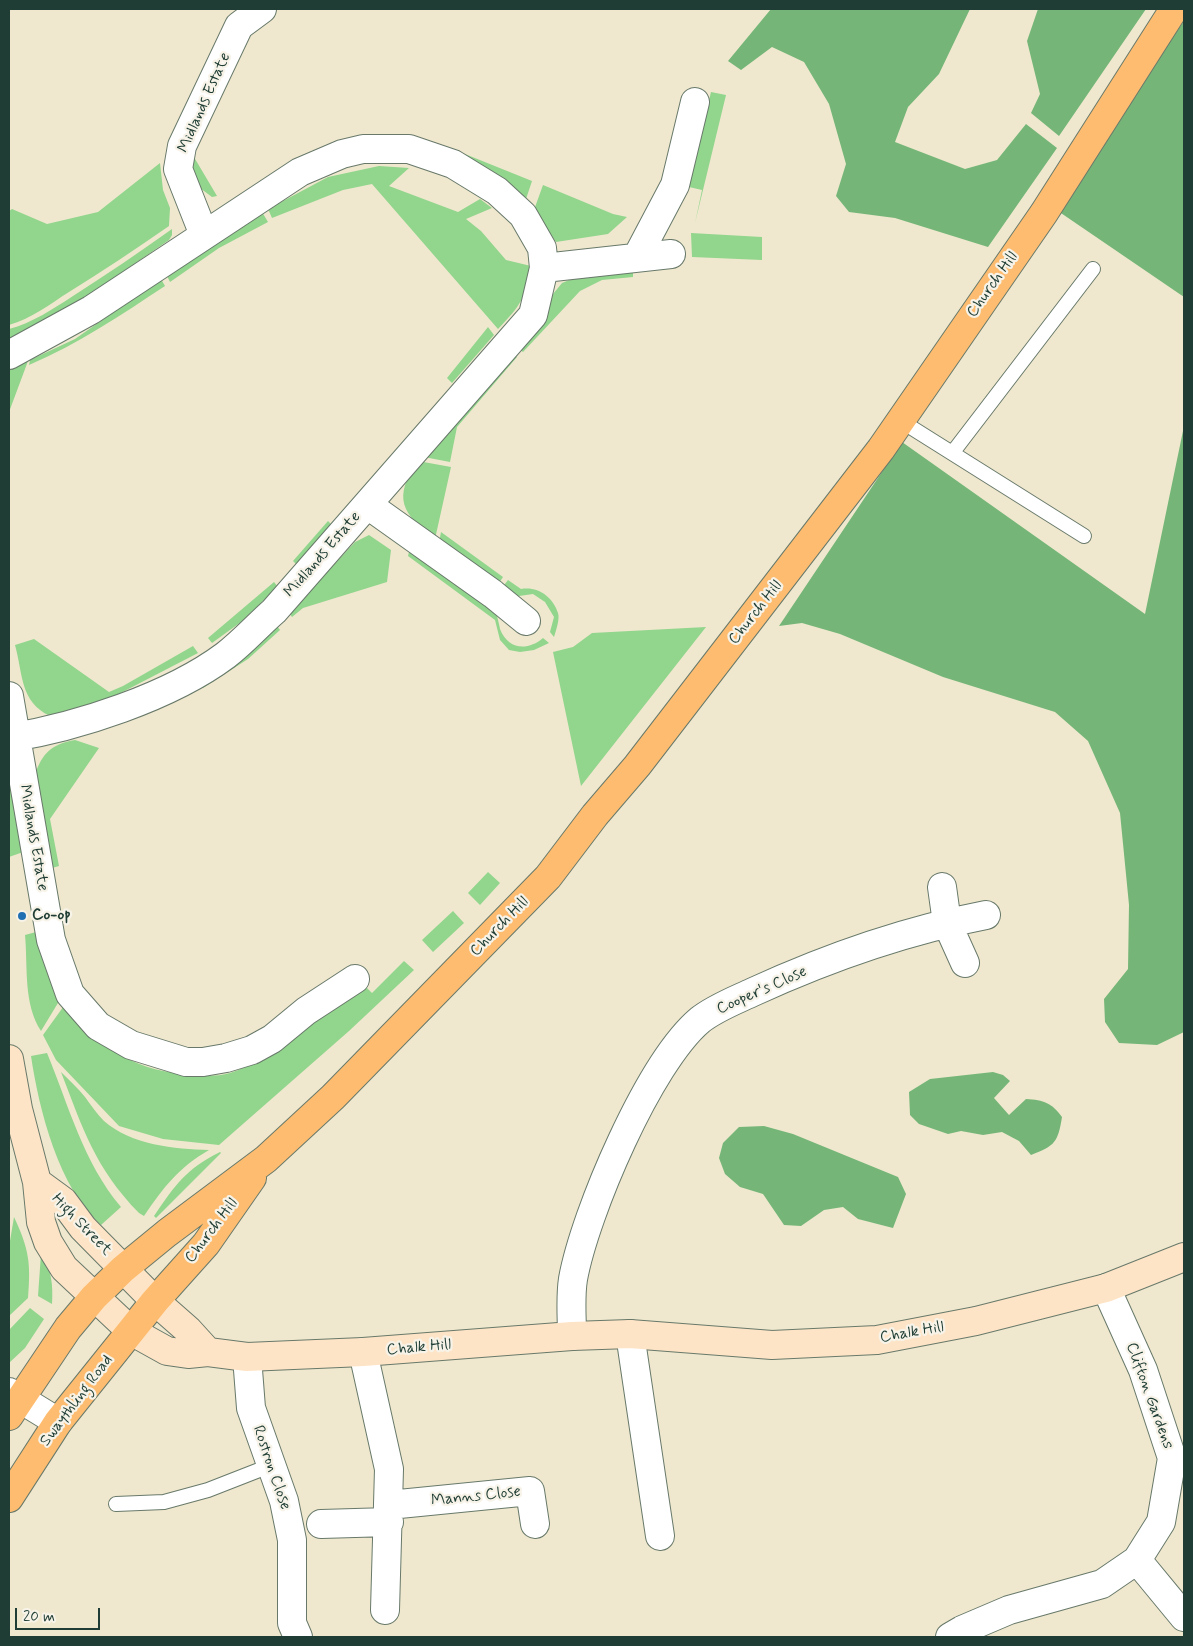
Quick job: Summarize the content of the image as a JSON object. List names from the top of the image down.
{
  "streets": {
    "main road": ["Church Hill", "Swaythling Road"],
    "street": [
      "Midlands Estate",
      "Cooper's Close",
      "High Street",
      "Chalk Hill",
      "Clifton Gardens",
      "Rostron Close",
      "Manns Close"
    ]
  },
  "crossings": [
    ["Church Hill", "High Street"],
    ["Church Hill", "Chalk Hill"],
    ["Church Hill", "Swaythling Road"],
    ["Cooper's Close", "Chalk Hill"],
    ["High Street", "Chalk Hill"],
    ["High Street", "Swaythling Road"],
    ["Chalk Hill", "Clifton Gardens"],
    ["Chalk Hill", "Swaythling Road"],
    ["Chalk Hill", "Rostron Close"]
  ],
  "places": ["Co-op"],
  "scale_bar": "20 m"
}
